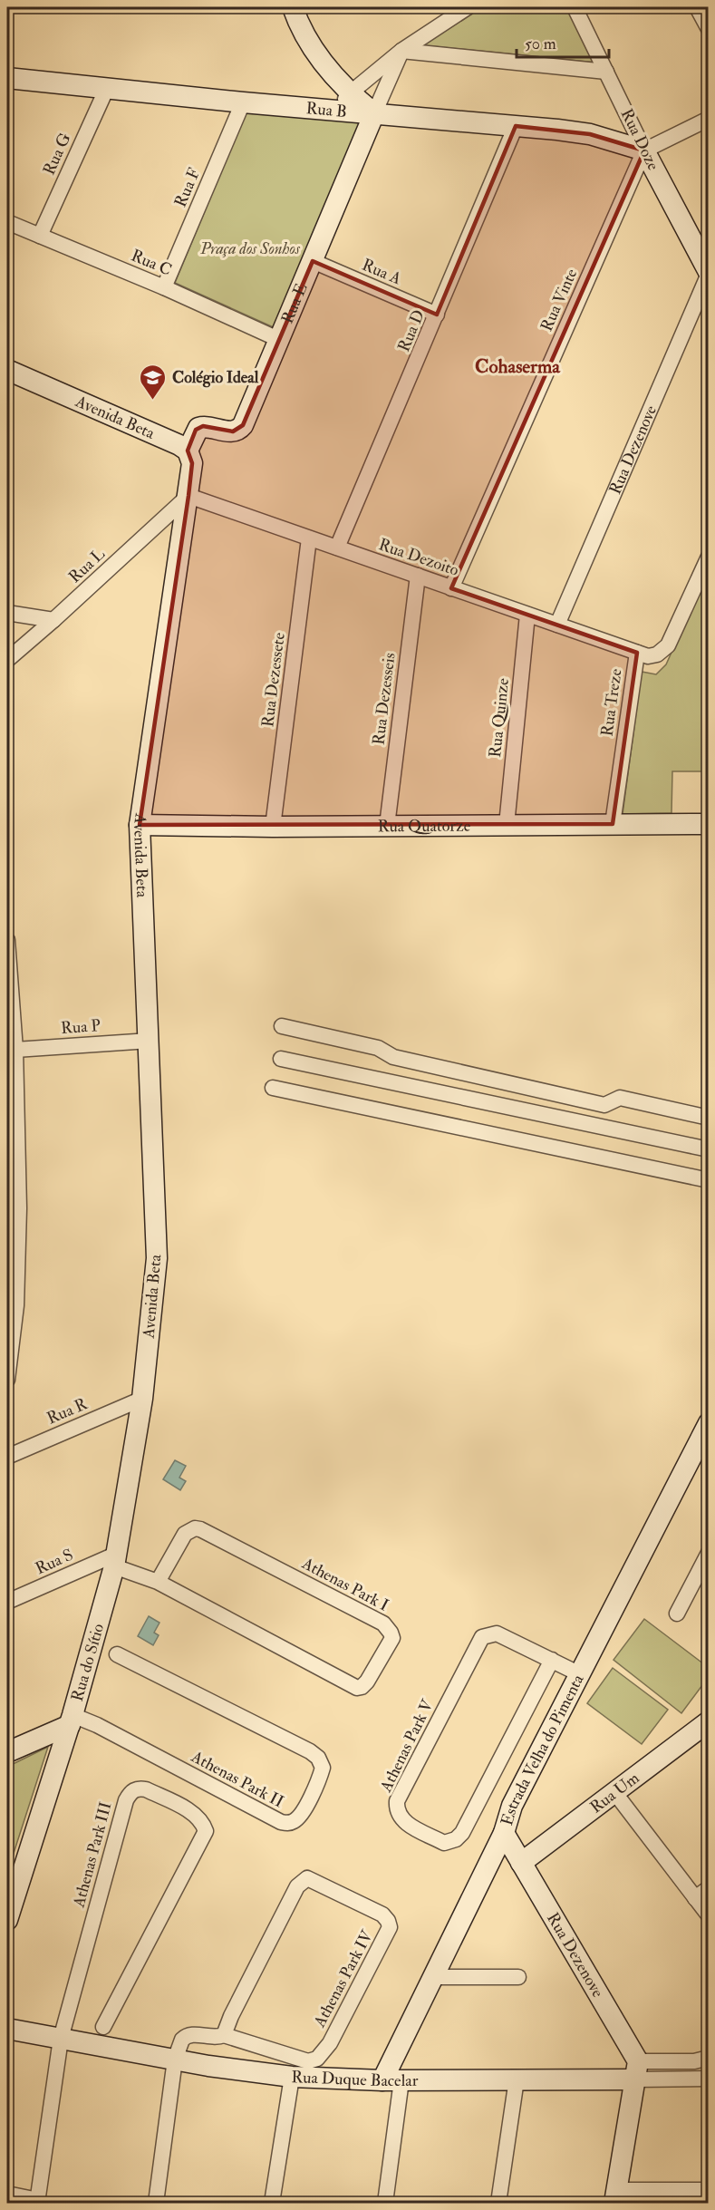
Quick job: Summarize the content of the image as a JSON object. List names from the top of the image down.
{
  "streets": {
    "main road": [
      "Rua B",
      "Rua Doze",
      "Rua E",
      "Avenida Beta",
      "Rua Dezenove",
      "Rua Quatorze",
      "Rua do Sítio",
      "Estrada Velha do Pimenta",
      "Rua Um",
      "Rua Duque Bacelar"
    ],
    "street": [
      "Rua G",
      "Rua F",
      "Rua C",
      "Rua A",
      "Rua Vinte",
      "Rua D",
      "Rua Dezoito",
      "Rua L",
      "Rua Dezessete",
      "Rua Dezesseis",
      "Rua Treze",
      "Rua Quinze",
      "Rua P",
      "Rua R",
      "Rua S",
      "Athenas Park I",
      "Athenas Park V",
      "Athenas Park II",
      "Athenas Park III",
      "Athenas Park IV"
    ]
  },
  "crossings": [
    ["Rua B", "Rua Doze"],
    ["Rua B", "Rua G"],
    ["Rua B", "Rua F"],
    ["Rua B", "Rua Vinte"],
    ["Rua B", "Rua E"],
    ["Rua B", "Rua D"],
    ["Rua Doze", "Rua Vinte"],
    ["Rua Doze", "Rua Dezenove"],
    ["Rua G", "Rua C"],
    ["Rua F", "Rua C"],
    ["Rua C", "Rua E"],
    ["Rua A", "Rua E"],
    ["Rua A", "Rua D"],
    ["Rua Vinte", "Rua Dezoito"],
    ["Rua E", "Avenida Beta"],
    ["Rua D", "Rua Dezoito"],
    ["Avenida Beta", "Rua Dezoito"],
    ["Avenida Beta", "Rua L"],
    ["Avenida Beta", "Rua Quatorze"],
    ["Avenida Beta", "Rua P"],
    ["Avenida Beta", "Rua R"],
    ["Avenida Beta", "Rua do Sítio"],
    ["Rua Dezenove", "Rua Dezoito"],
    ["Rua Dezenove", "Estrada Velha do Pimenta"],
    ["Rua Dezenove", "Rua Um"],
    ["Rua Dezenove", "Rua Duque Bacelar"],
    ["Rua Dezoito", "Rua L"],
    ["Rua Dezoito", "Rua Dezessete"],
    ["Rua Dezoito", "Rua Dezesseis"],
    ["Rua Dezoito", "Rua Treze"],
    ["Rua Dezoito", "Rua Quinze"],
    ["Rua Dezessete", "Rua Quatorze"],
    ["Rua Dezesseis", "Rua Quatorze"],
    ["Rua Treze", "Rua Quatorze"],
    ["Rua Quinze", "Rua Quatorze"],
    ["Rua R", "Rua do Sítio"],
    ["Rua S", "Athenas Park I"],
    ["Rua S", "Rua do Sítio"],
    ["Athenas Park I", "Rua do Sítio"],
    ["Rua do Sítio", "Athenas Park II"],
    ["Athenas Park V", "Estrada Velha do Pimenta"],
    ["Estrada Velha do Pimenta", "Rua Duque Bacelar"],
    ["Athenas Park III", "Rua Duque Bacelar"],
    ["Athenas Park IV", "Rua Duque Bacelar"]
  ],
  "districts": ["Cohaserma"],
  "parks": ["Praça dos Sonhos"],
  "places": {
    "school or university": ["Colégio Ideal"]
  },
  "scale_bar": "50 m"
}
